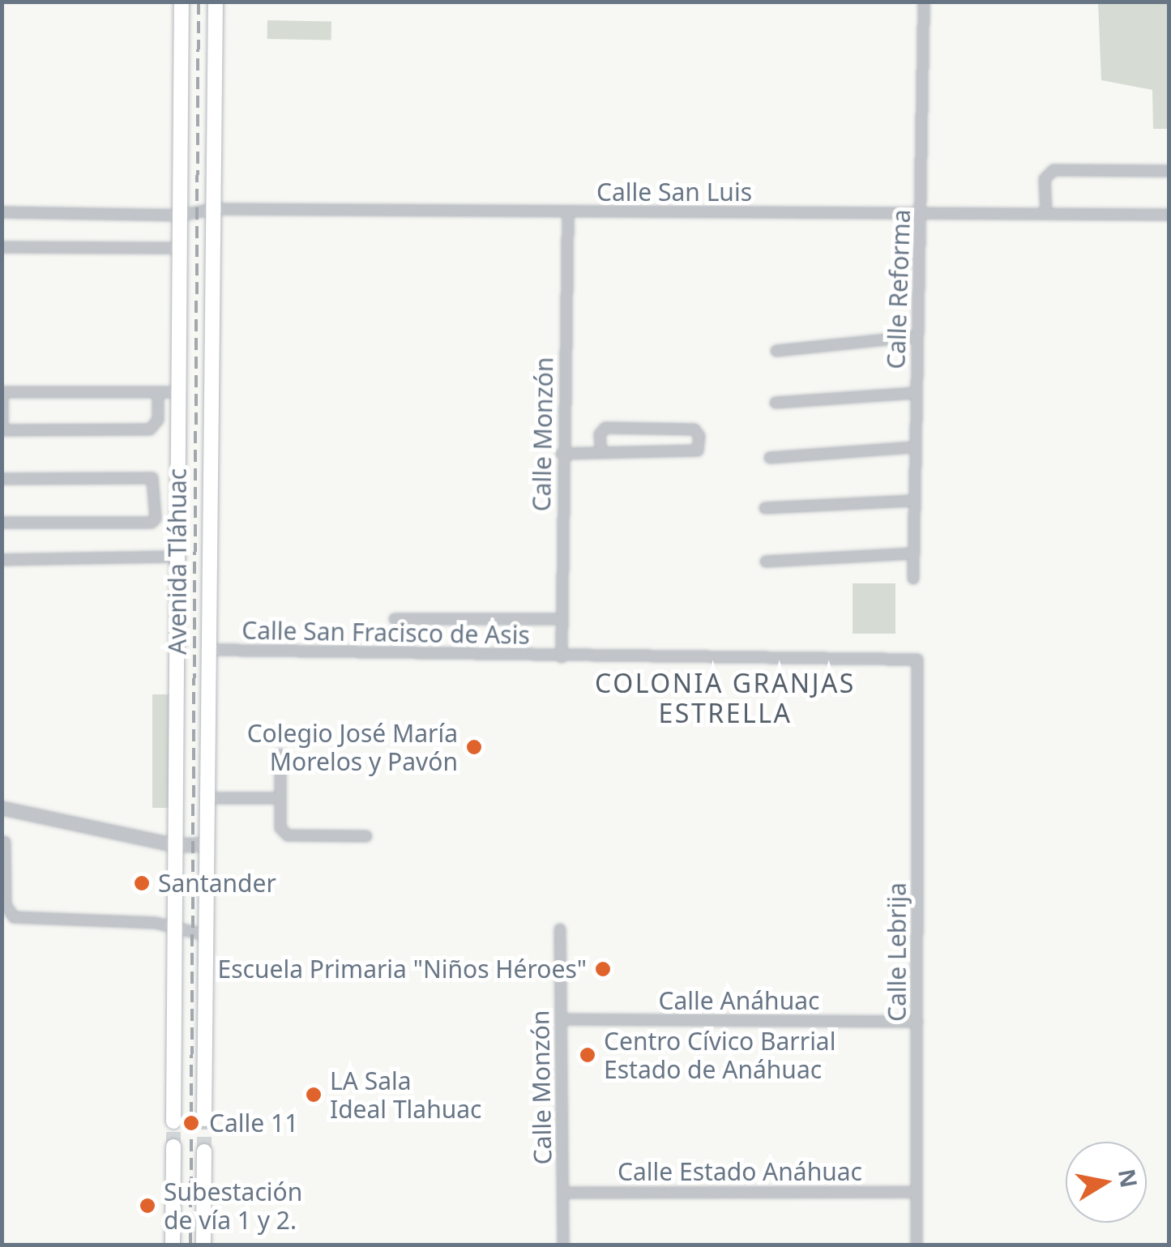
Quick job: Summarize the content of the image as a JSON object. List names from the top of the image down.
{
  "streets": {
    "main road": ["Avenida Tláhuac"],
    "street": [
      "Calle San Luis",
      "Calle Reforma",
      "Calle Monzón",
      "Calle San Fracisco de Asis",
      "Calle Lebrija",
      "Calle Anáhuac",
      "Calle Estado Anáhuac"
    ]
  },
  "crossings": [
    ["Calle San Luis", "Calle Reforma"],
    ["Calle San Luis", "Calle Monzón"],
    ["Calle San Luis", "Avenida Tláhuac"],
    ["Calle Monzón", "Calle San Fracisco de Asis"],
    ["Calle Monzón", "Calle Anáhuac"],
    ["Calle Monzón", "Calle Estado Anáhuac"],
    ["Avenida Tláhuac", "Calle San Fracisco de Asis"],
    ["Calle San Fracisco de Asis", "Calle Lebrija"],
    ["Calle Lebrija", "Calle Anáhuac"],
    ["Calle Lebrija", "Calle Estado Anáhuac"]
  ],
  "districts": ["COLONIA GRANJAS ESTRELLA"],
  "places": [
    "Colegio José María Morelos y Pavón",
    "Santander",
    "Escuela Primaria \"Niños Héroes\"",
    "Centro Cívico Barrial Estado de Anáhuac",
    "LA Sala Ideal Tlahuac",
    "Calle 11",
    "Subestación de vía 1 y 2."
  ],
  "north": "right"
}
